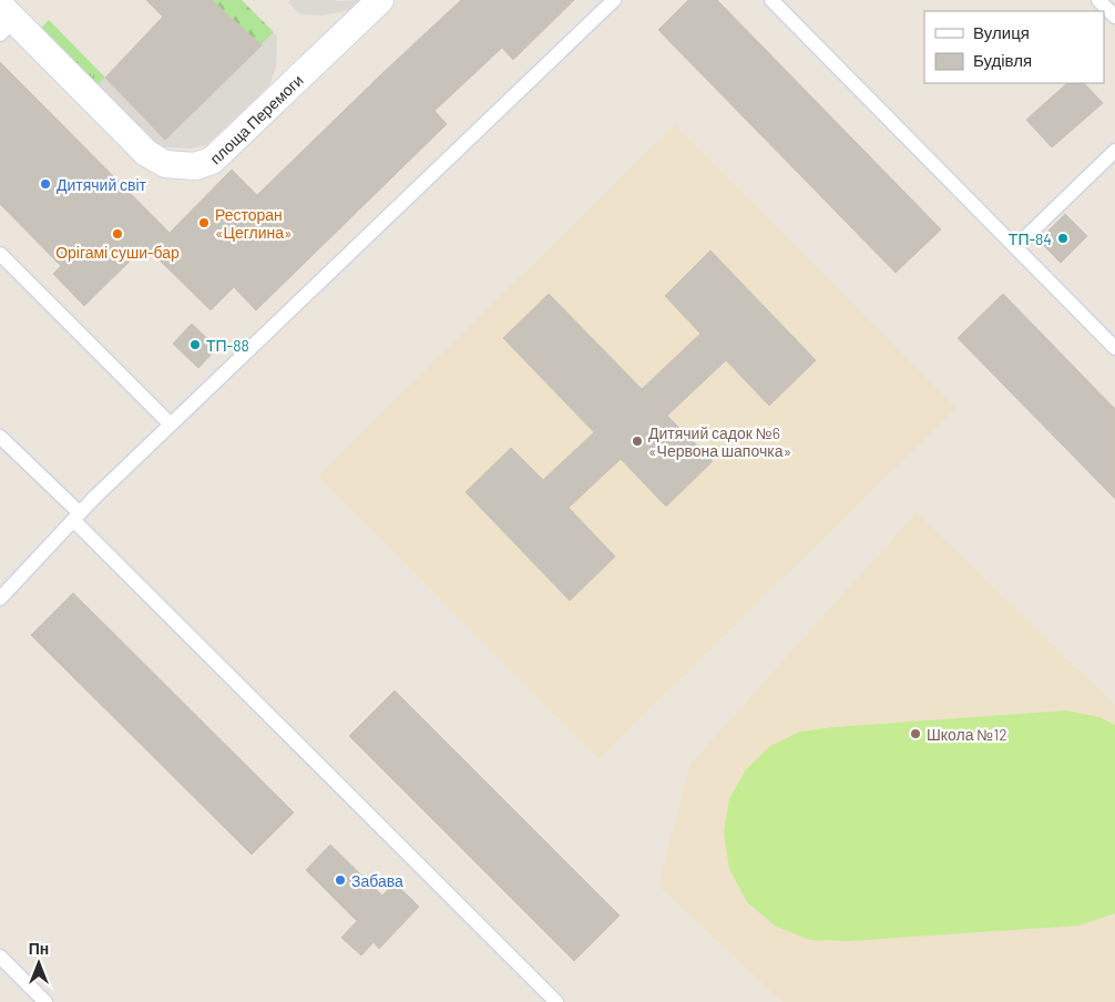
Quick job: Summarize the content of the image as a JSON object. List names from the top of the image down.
{
  "streets": {
    "street": ["площа Перемоги"]
  },
  "places": [
    "Дитячий світ",
    "Ресторан «Цеглина»",
    "Орігамі суши-бар",
    "ТП-84",
    "ТП-88",
    "Дитячий садок №6 «Червона шапочка»",
    "Школа №12",
    "Забава"
  ],
  "legend": ["Вулиця", "Будівля"],
  "north": "top"
}
